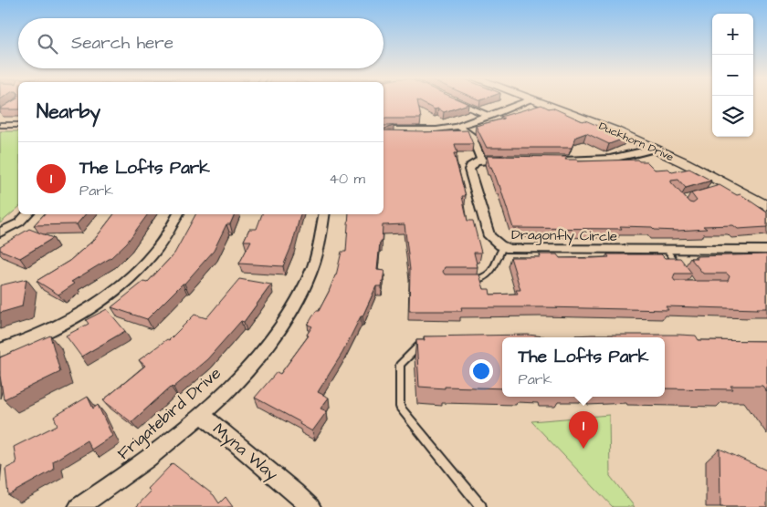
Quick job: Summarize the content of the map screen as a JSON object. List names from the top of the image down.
{
  "streets": {
    "street": [
      "Duckhorn Drive",
      "Dragonfly Circle",
      "Frigatebird Drive",
      "Myna Way"
    ]
  },
  "crossings": [
    ["Frigatebird Drive", "Myna Way"]
  ],
  "page": {
    "map_buttons": ["+", "−"],
    "search": "Search here",
    "heading": "Nearby",
    "list": [
      {
        "mark": "1",
        "name": "The Lofts Park",
        "note": "Park",
        "value": "40 m"
      }
    ],
    "popup": ["The Lofts Park", "Park"],
    "pins": "1"
  }
}
